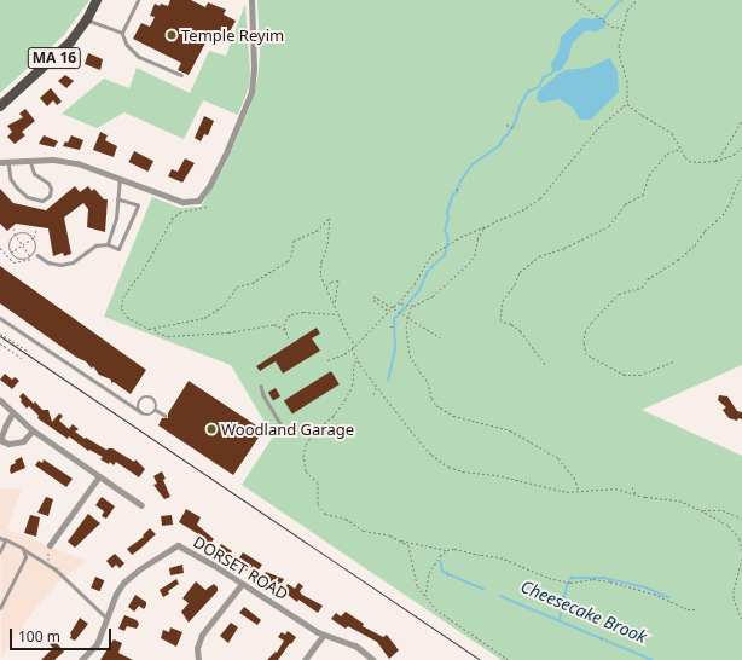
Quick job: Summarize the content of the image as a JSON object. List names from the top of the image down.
{
  "streets": {
    "main road": ["MA 16"],
    "street": ["DORSET ROAD"]
  },
  "water": ["Cheesecake Brook"],
  "places": ["Temple Reyim", "Woodland Garage"],
  "scale_bar": "100 m"
}
